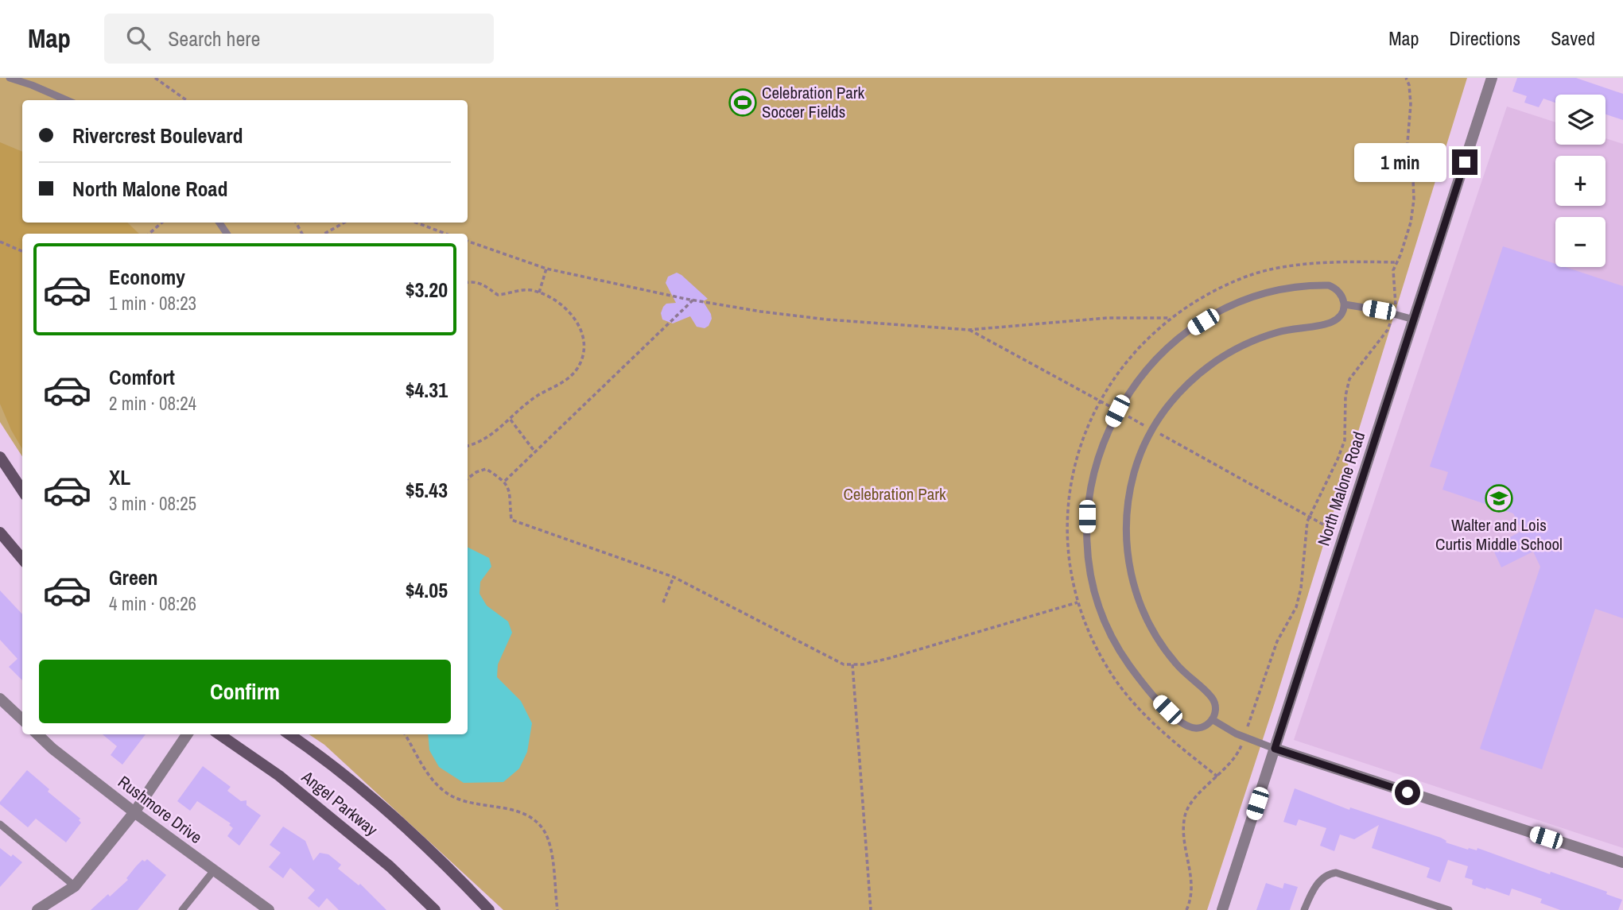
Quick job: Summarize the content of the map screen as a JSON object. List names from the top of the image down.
{
  "streets": {
    "main road": ["Angel Parkway"],
    "street": ["North Malone Road", "Rushmore Drive"]
  },
  "parks": ["Celebration Park"],
  "places": {
    "sports": ["Celebration Park Soccer Fields"],
    "school or university": ["Walter and Lois Curtis Middle School"]
  },
  "page": {
    "header": "Map",
    "search": "Search here",
    "nav": ["Map", "Directions", "Saved"],
    "map_buttons": ["+", "−"],
    "banner": ["Rivercrest Boulevard", "North Malone Road"],
    "bubble": "1 min",
    "list": [
      {
        "name": "Economy",
        "note": "1 min · 08:23",
        "value": "$3.20"
      },
      {
        "name": "Comfort",
        "note": "2 min · 08:24",
        "value": "$4.31"
      },
      {
        "name": "XL",
        "note": "3 min · 08:25",
        "value": "$5.43"
      },
      {
        "name": "Green",
        "note": "4 min · 08:26",
        "value": "$4.05"
      }
    ],
    "buttons": "Confirm"
  }
}
